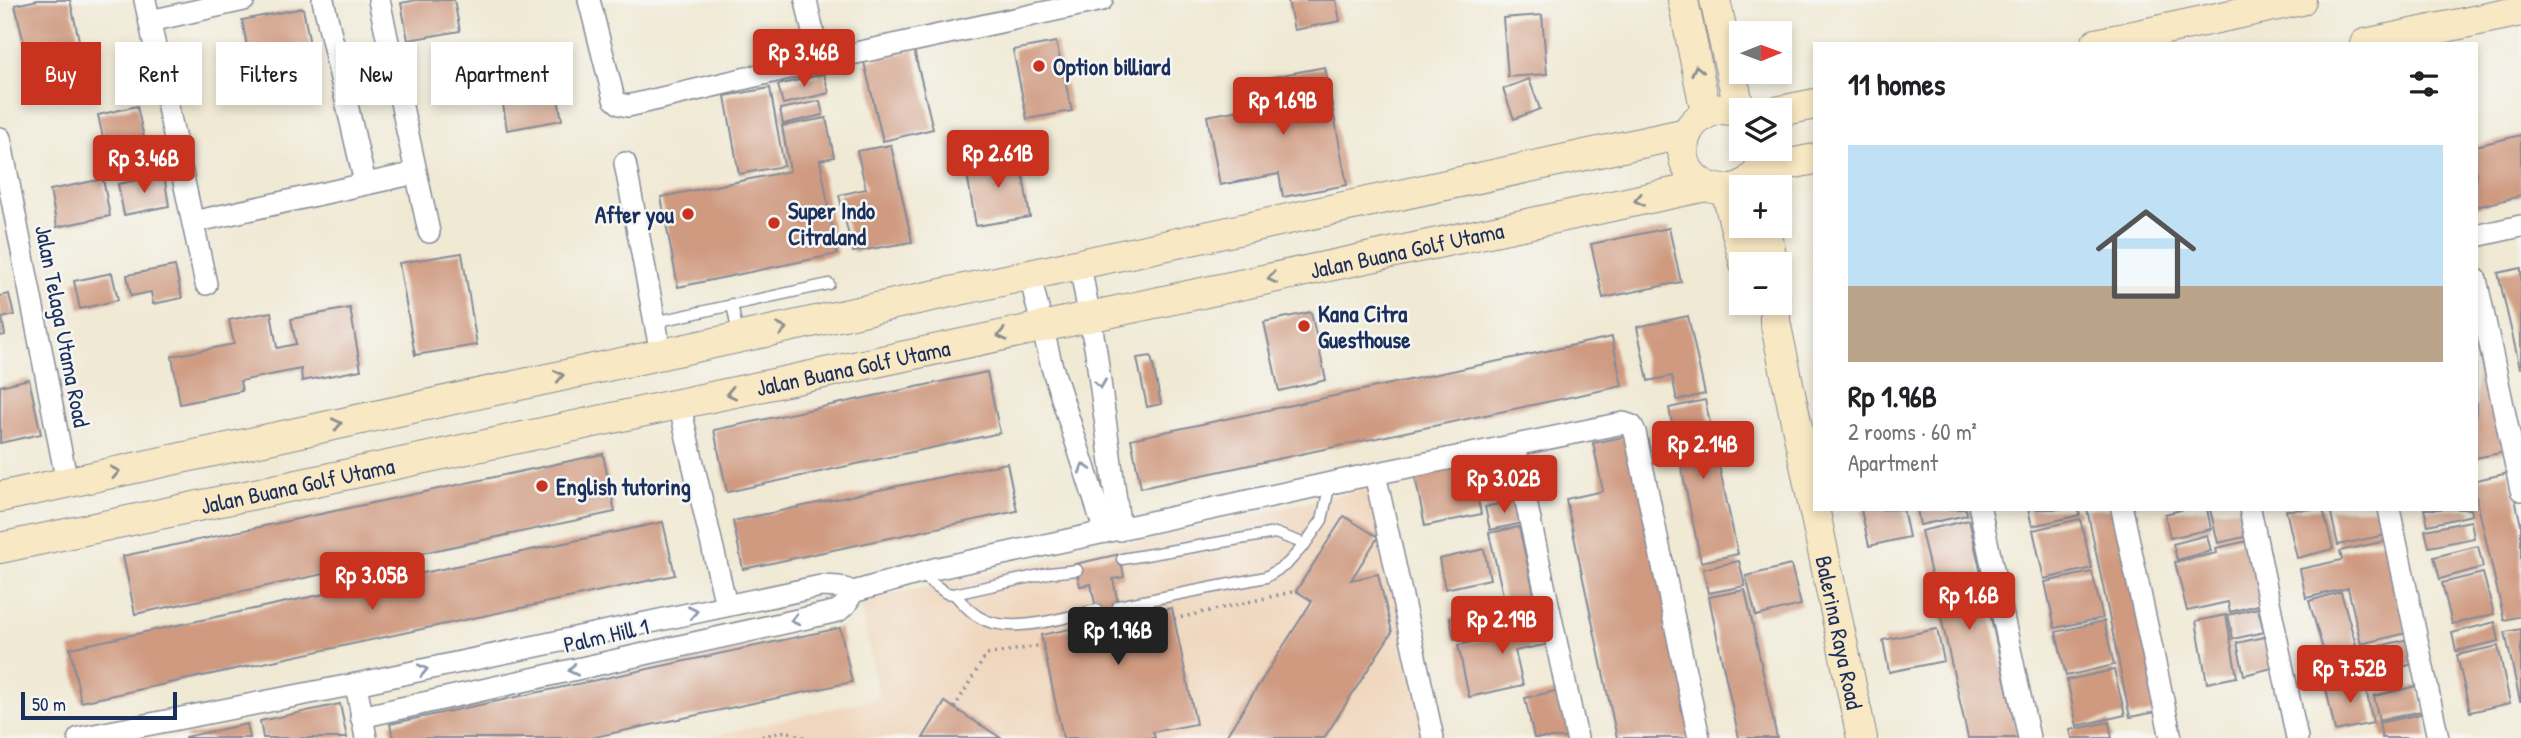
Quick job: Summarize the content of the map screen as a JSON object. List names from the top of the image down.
{
  "streets": {
    "main road": ["Jalan Buana Golf Utama", "Balerina Raya Road"],
    "street": ["Jalan Telaga Utama Road", "Palm Hill 1"]
  },
  "places": [
    "Option billiard",
    "After you",
    "Super Indo Citraland",
    "Kana Citra Guesthouse",
    "English tutoring"
  ],
  "scale_bar": "50 m",
  "north": "right",
  "page": {
    "map_buttons": ["+", "−"],
    "price": [
      "Rp 3.46B",
      "Rp 1.69B",
      "Rp 2.61B",
      "Rp 3.46B",
      "Rp 2.14B",
      "Rp 3.02B",
      "Rp 3.05B",
      "Rp 1.6B",
      "Rp 2.19B",
      "Rp 1.96B",
      "Rp 7.52B"
    ],
    "chip": [
      "Buy",
      "Rent",
      "Filters",
      "New",
      "Apartment"
    ],
    "heading": "11 homes",
    "list": [
      {
        "name": "Rp 1.96B",
        "note": "2 rooms · 60 m² · Apartment"
      }
    ],
    "scale": "50 m"
  }
}
